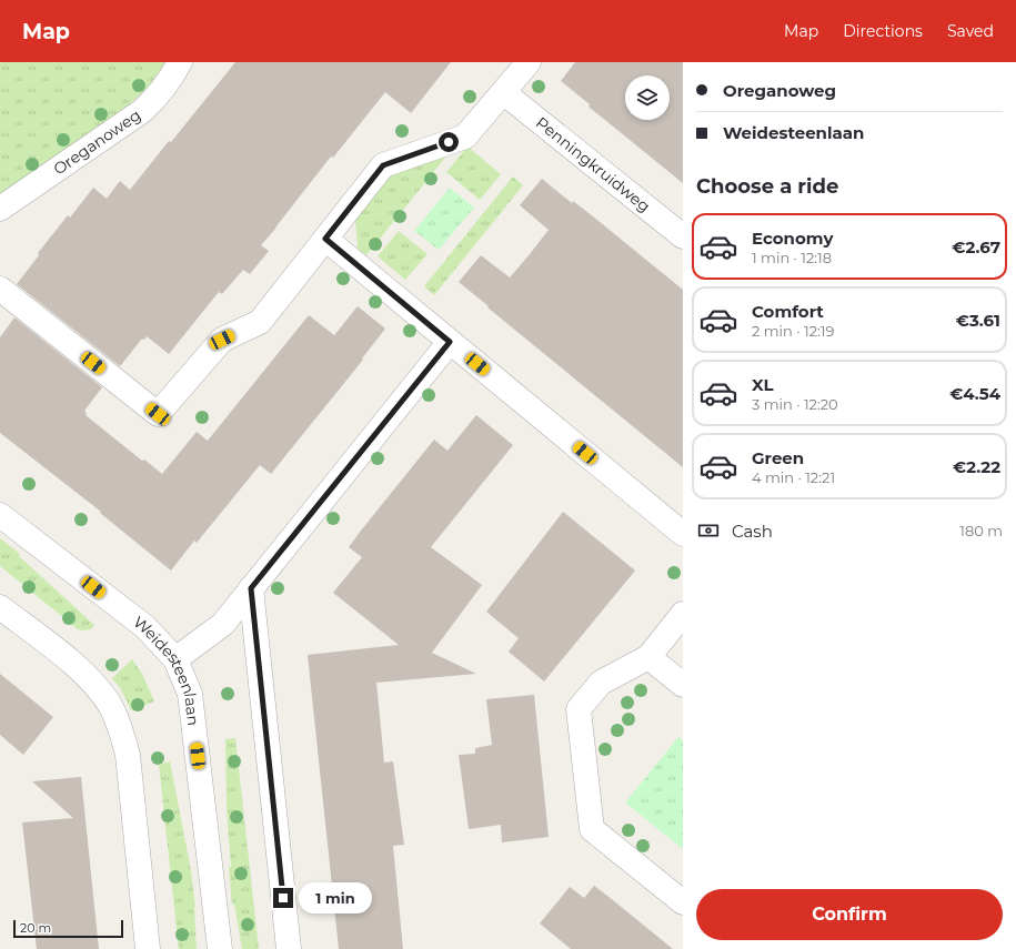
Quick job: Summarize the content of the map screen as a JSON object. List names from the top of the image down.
{
  "streets": {
    "street": ["Oreganoweg", "Penningkruidweg", "Weidesteenlaan"]
  },
  "scale_bar": "20 m",
  "page": {
    "header": "Map",
    "nav": ["Map", "Directions", "Saved"],
    "banner": ["Oreganoweg", "Weidesteenlaan"],
    "heading": "Choose a ride",
    "list": [
      {
        "name": "Economy",
        "note": "1 min · 12:18",
        "value": "€2.67"
      },
      {
        "name": "Comfort",
        "note": "2 min · 12:19",
        "value": "€3.61"
      },
      {
        "name": "XL",
        "note": "3 min · 12:20",
        "value": "€4.54"
      },
      {
        "name": "Green",
        "note": "4 min · 12:21",
        "value": "€2.22"
      }
    ],
    "pay": ["Cash", "180 m"],
    "buttons": "Confirm",
    "bubble": "1 min",
    "scale": "20 m"
  }
}
